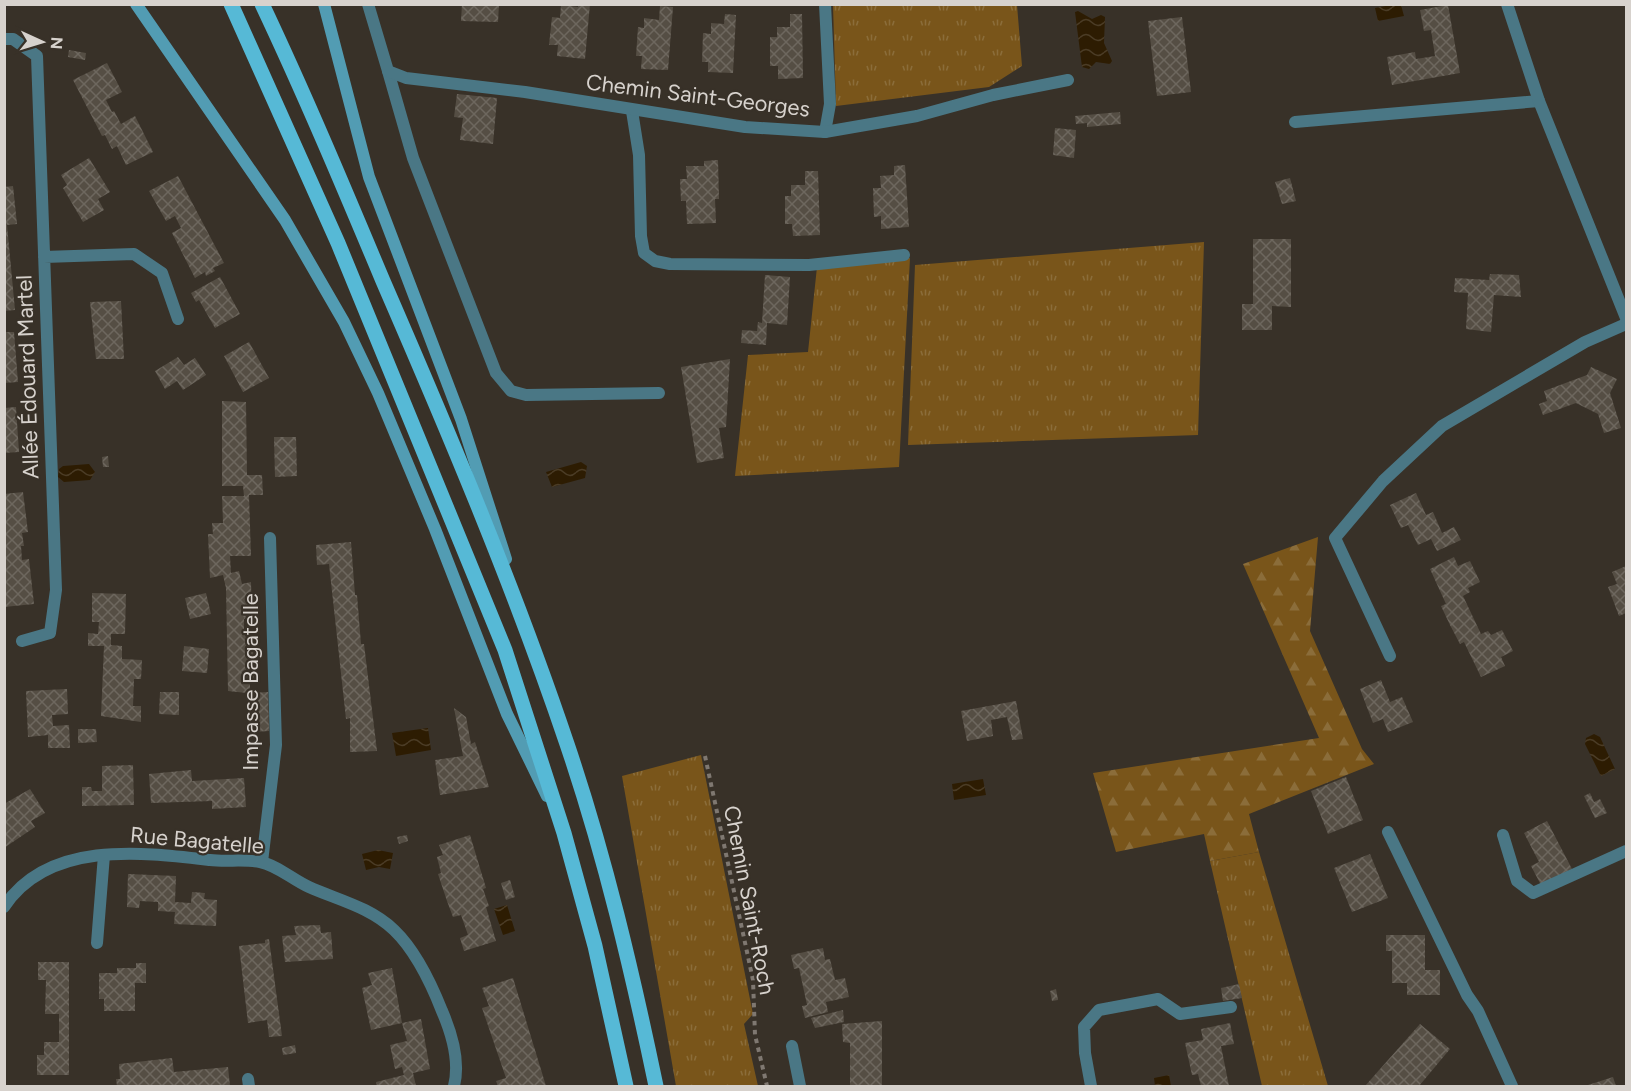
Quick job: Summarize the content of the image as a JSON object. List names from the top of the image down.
{
  "streets": {
    "street": [
      "Chemin Saint-Georges",
      "Allée Édouard Martel",
      "Impasse Bagatelle",
      "Rue Bagatelle"
    ],
    "path": ["Chemin Saint-Roch"]
  },
  "crossings": [
    ["Impasse Bagatelle", "Rue Bagatelle"]
  ],
  "north": "right"
}
